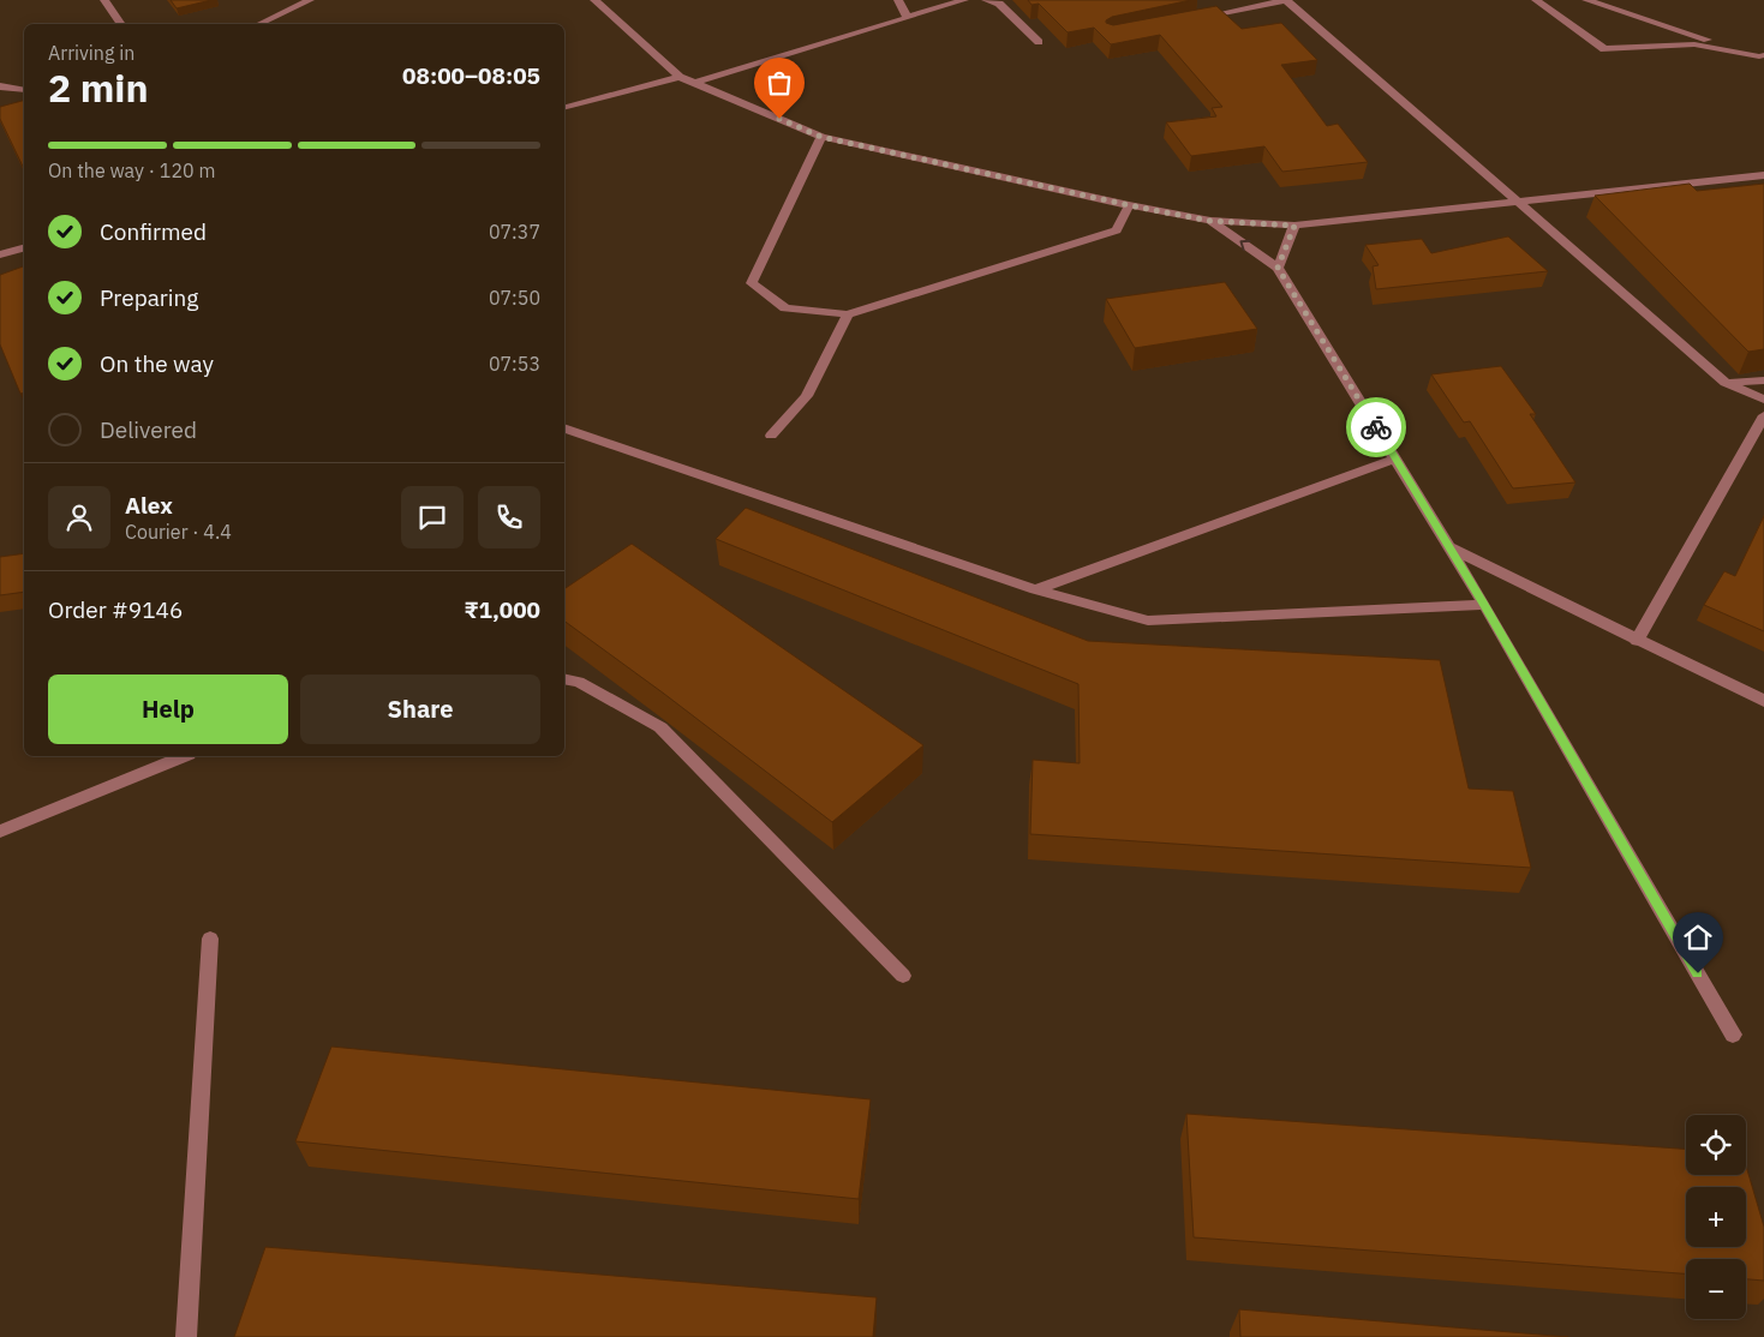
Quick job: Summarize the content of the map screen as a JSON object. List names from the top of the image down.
{
  "page": {
    "heading": ["2 min", "Arriving in", "08:00–08:05"],
    "panel": [
      "Alex",
      "Courier · 4.4",
      "Order #9146",
      "₹1,000"
    ],
    "bar": "On the way · 120 m",
    "list": [
      ["Confirmed", "07:37"],
      ["Preparing", "07:50"],
      ["On the way", "07:53"],
      "Delivered"
    ],
    "buttons": ["Help", "Share"],
    "map_buttons": ["+", "−"]
  }
}
